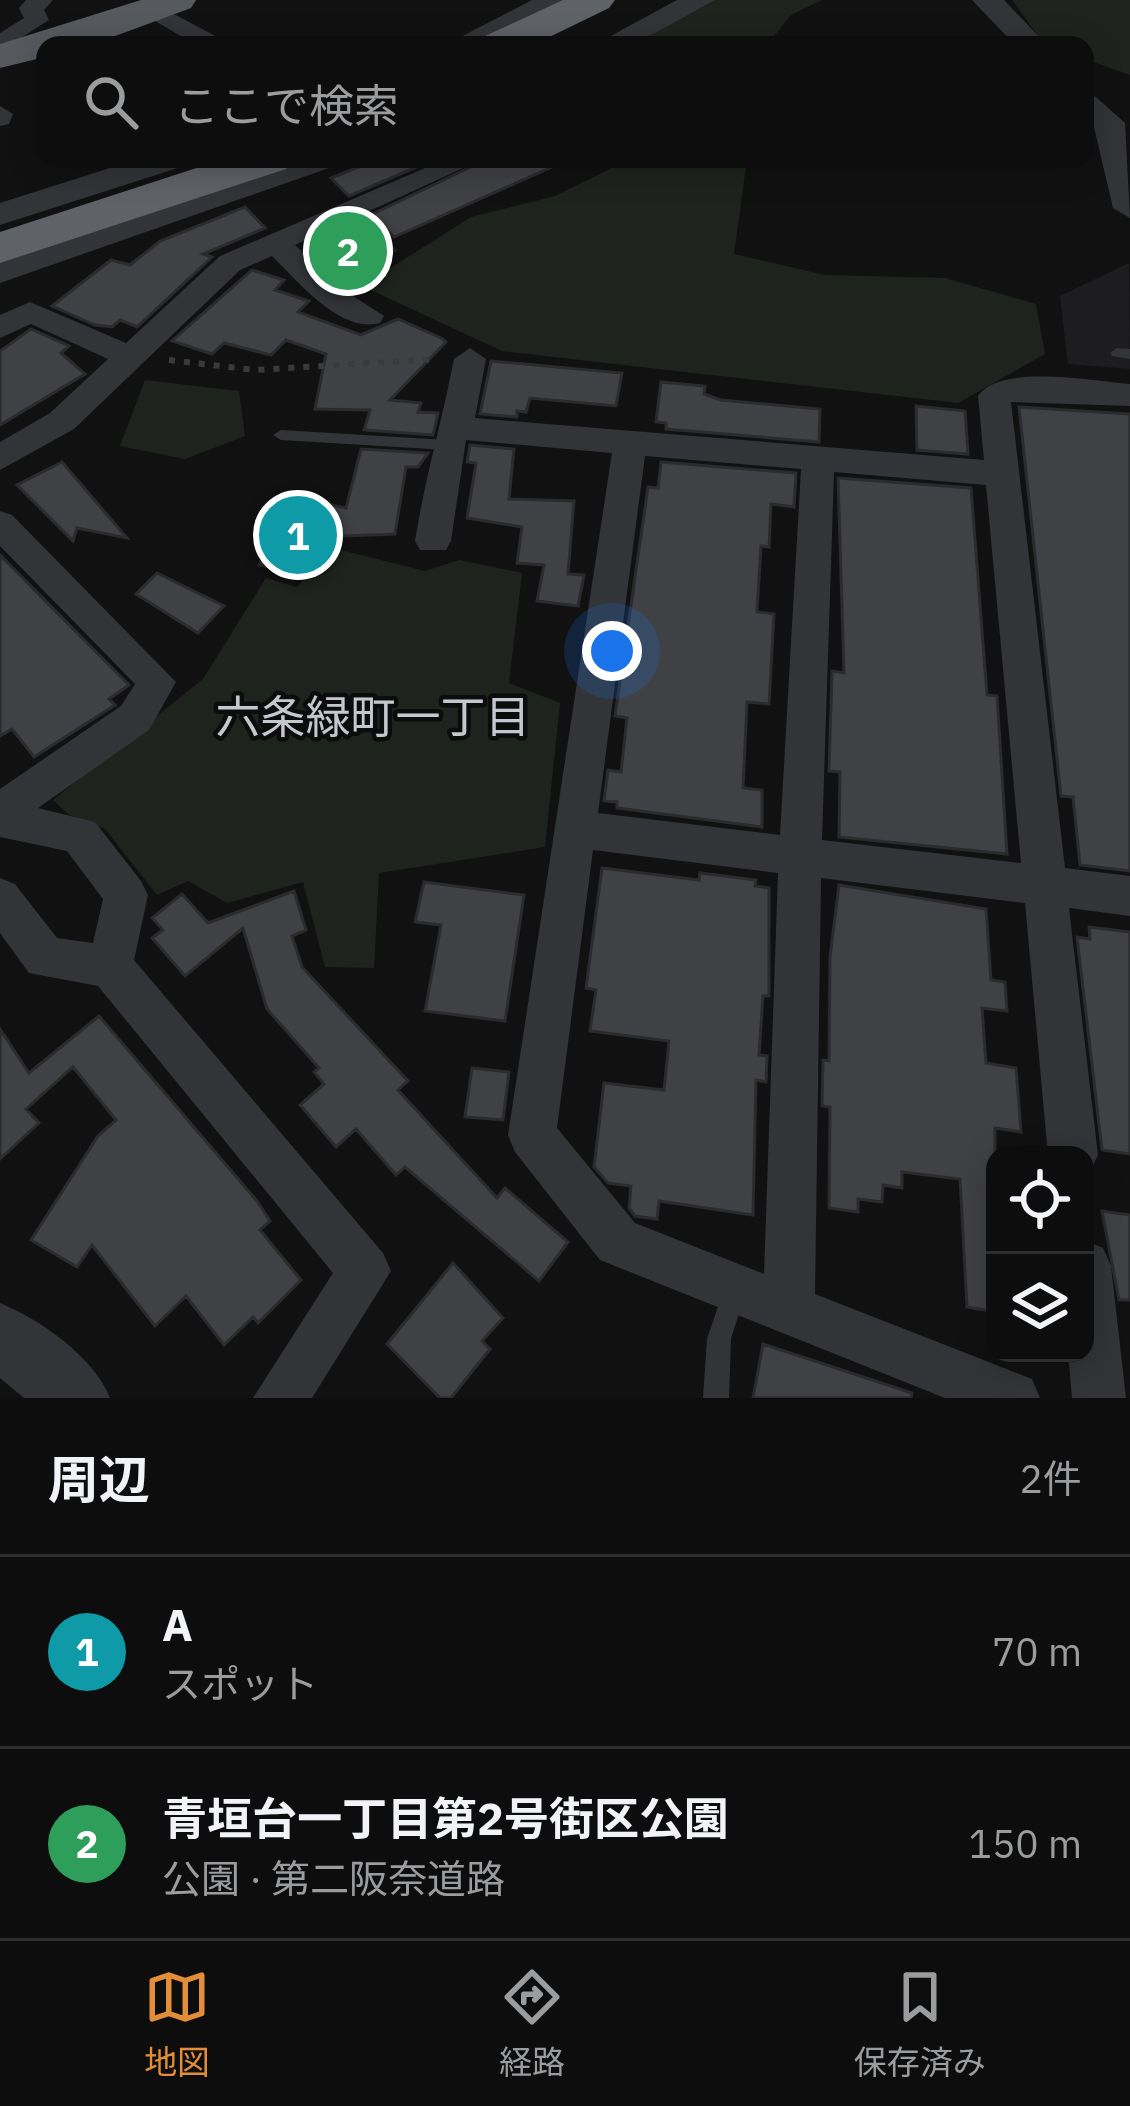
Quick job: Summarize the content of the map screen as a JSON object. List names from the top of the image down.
{
  "districts": ["六条緑町一丁目"],
  "page": {
    "search": "ここで検索",
    "pins": ["2", "1"],
    "heading": ["周辺", "2件"],
    "list": [
      {
        "mark": "1",
        "name": "A",
        "note": "スポット",
        "value": "70 m"
      },
      {
        "mark": "2",
        "name": "青垣台一丁目第2号街区公園",
        "note": "公園 · 第二阪奈道路",
        "value": "150 m"
      }
    ],
    "nav": ["地図", "経路", "保存済み"]
  }
}
